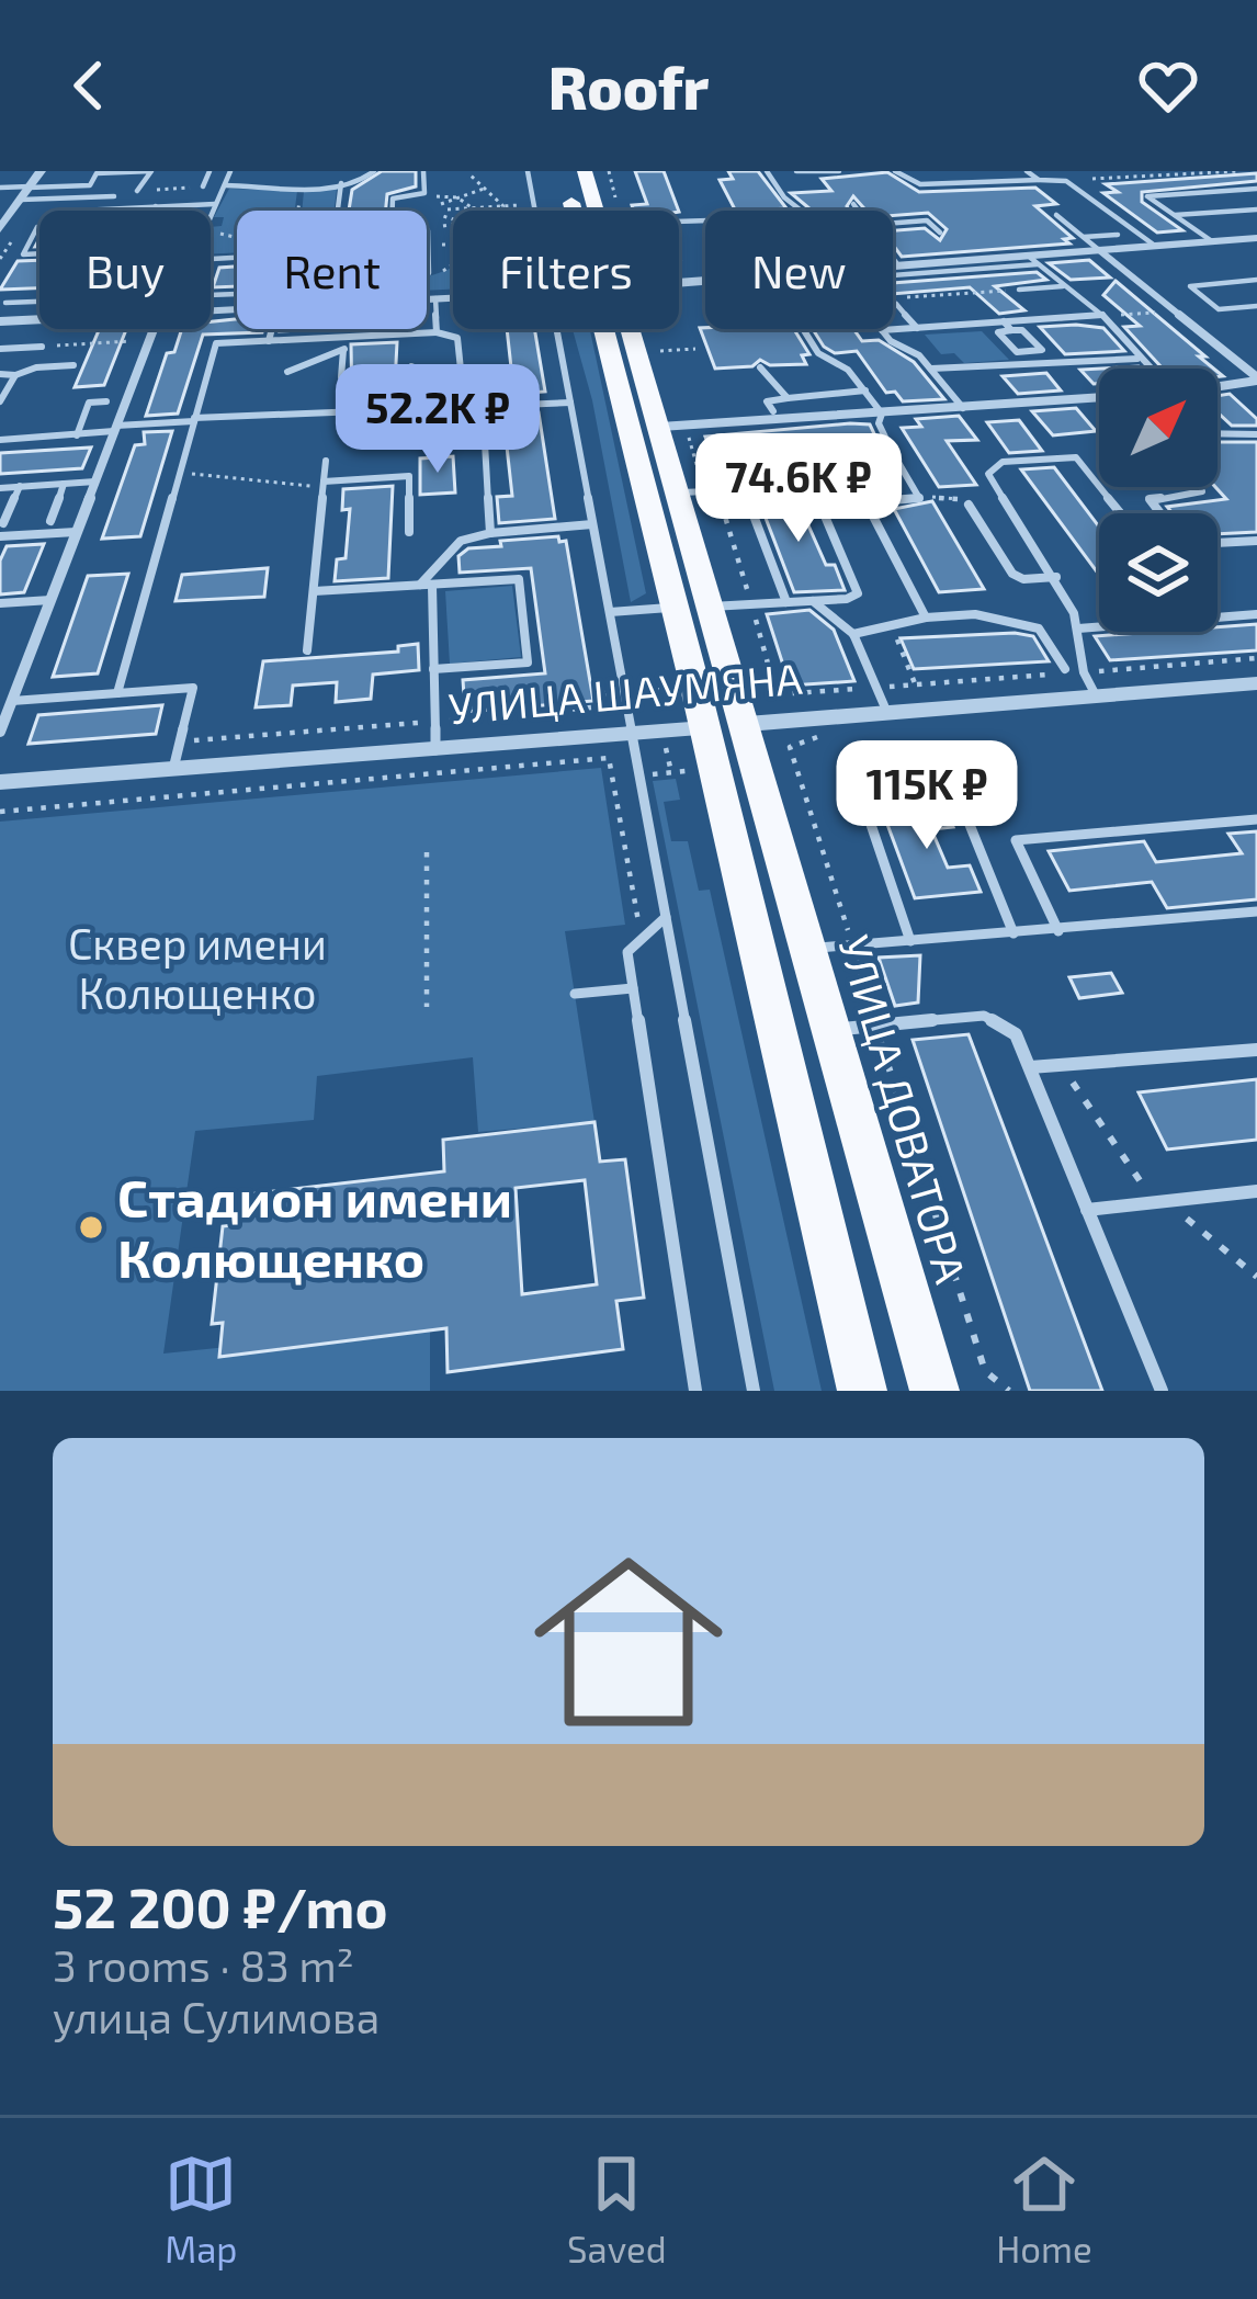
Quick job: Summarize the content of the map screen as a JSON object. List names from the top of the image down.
{
  "streets": {
    "main road": ["УЛИЦА ШАУМЯНА", "УЛИЦА ДОВАТОРА"]
  },
  "crossings": [
    ["УЛИЦА ШАУМЯНА", "УЛИЦА ДОВАТОРА"]
  ],
  "parks": ["Сквер имени Колющенко"],
  "places": ["Стадион имени Колющенко"],
  "north": "top right",
  "page": {
    "header": "Roofr",
    "chip": [
      "Buy",
      "Rent",
      "Filters",
      "New"
    ],
    "price": ["52.2K ₽", "74.6K ₽", "115K ₽"],
    "list": [
      {
        "name": "52 200 ₽/mo",
        "note": "3 rooms · 83 m² · улица Сулимова"
      }
    ],
    "tabs": ["Map", "Saved", "Home"]
  }
}
